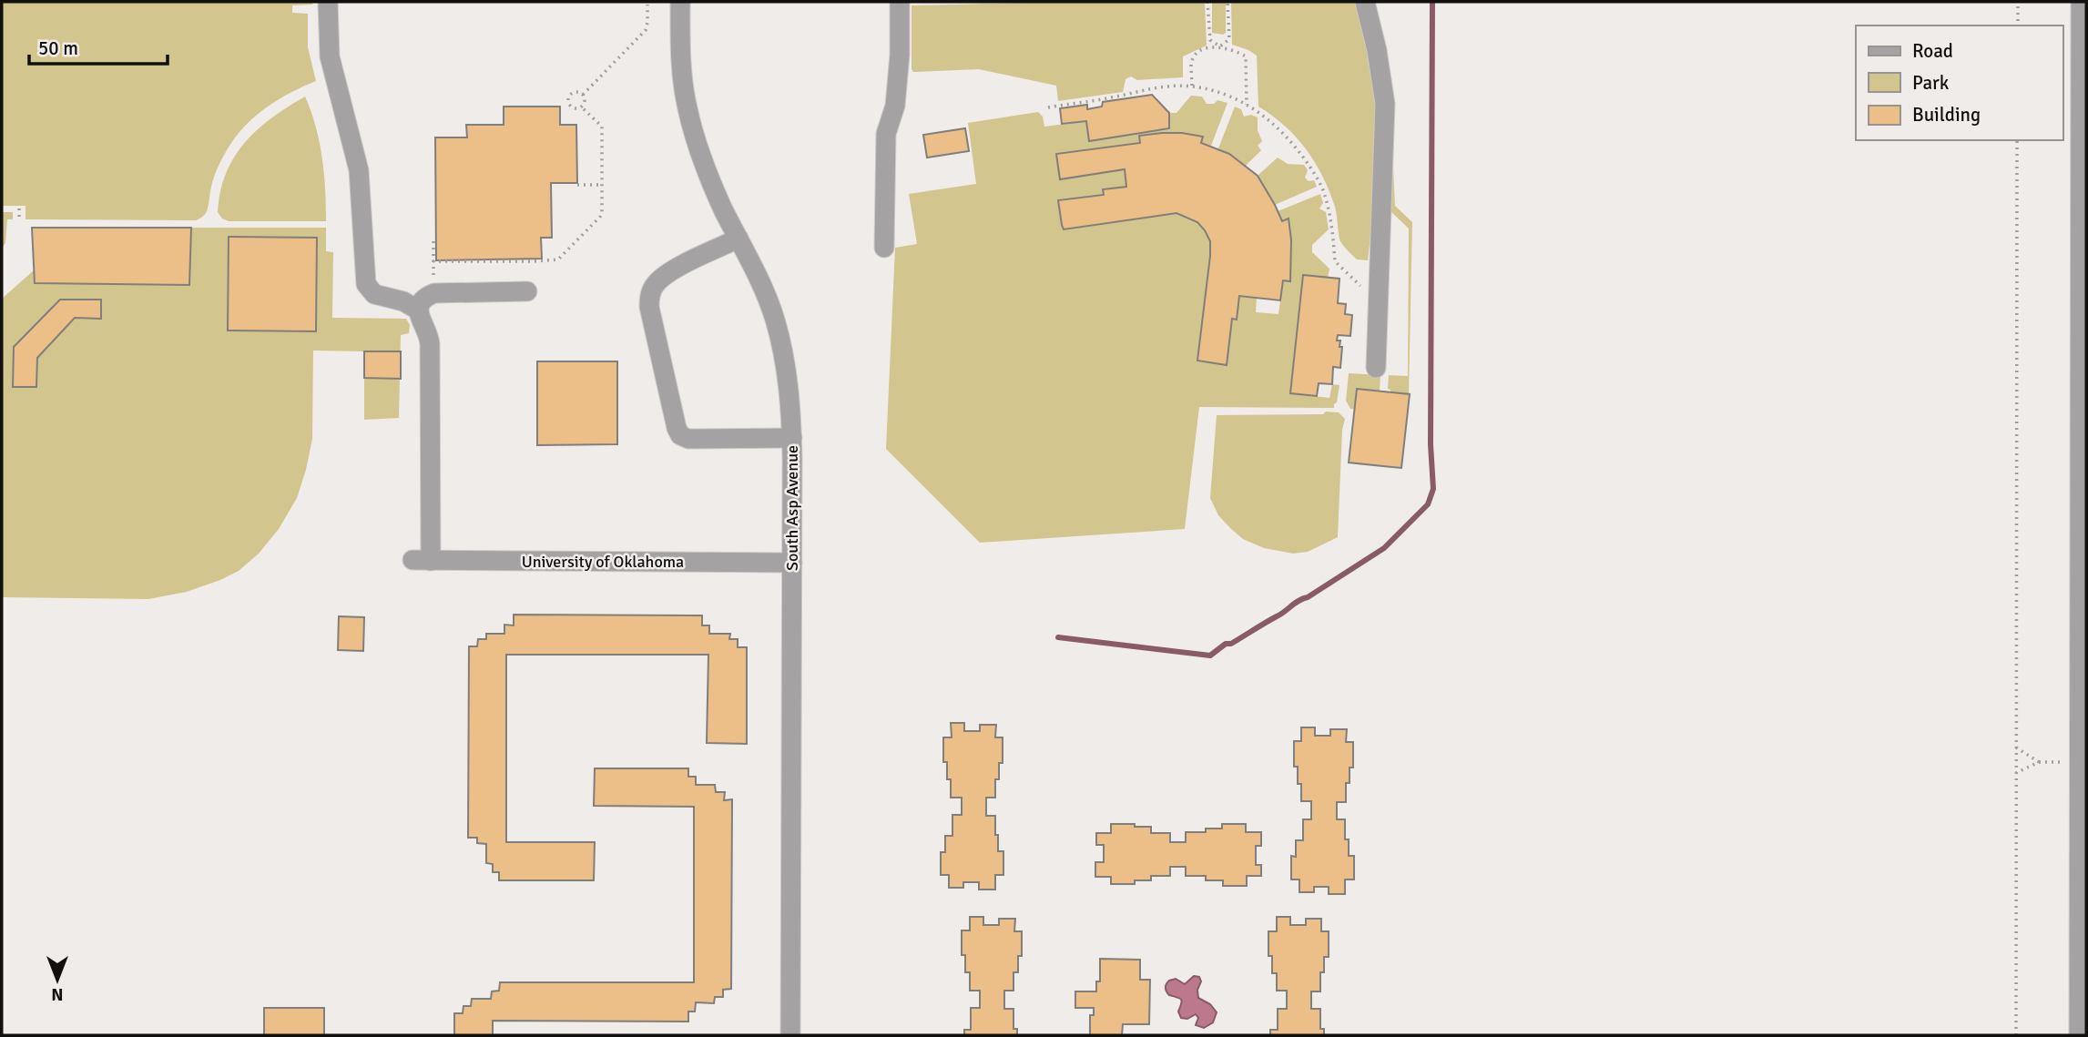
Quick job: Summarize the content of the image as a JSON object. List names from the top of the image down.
{
  "streets": {
    "street": ["South Asp Avenue", "University of Oklahoma"]
  },
  "crossings": [
    ["South Asp Avenue", "University of Oklahoma"]
  ],
  "legend": ["Road", "Park", "Building"],
  "scale_bar": "50 m",
  "north": "bottom"
}
